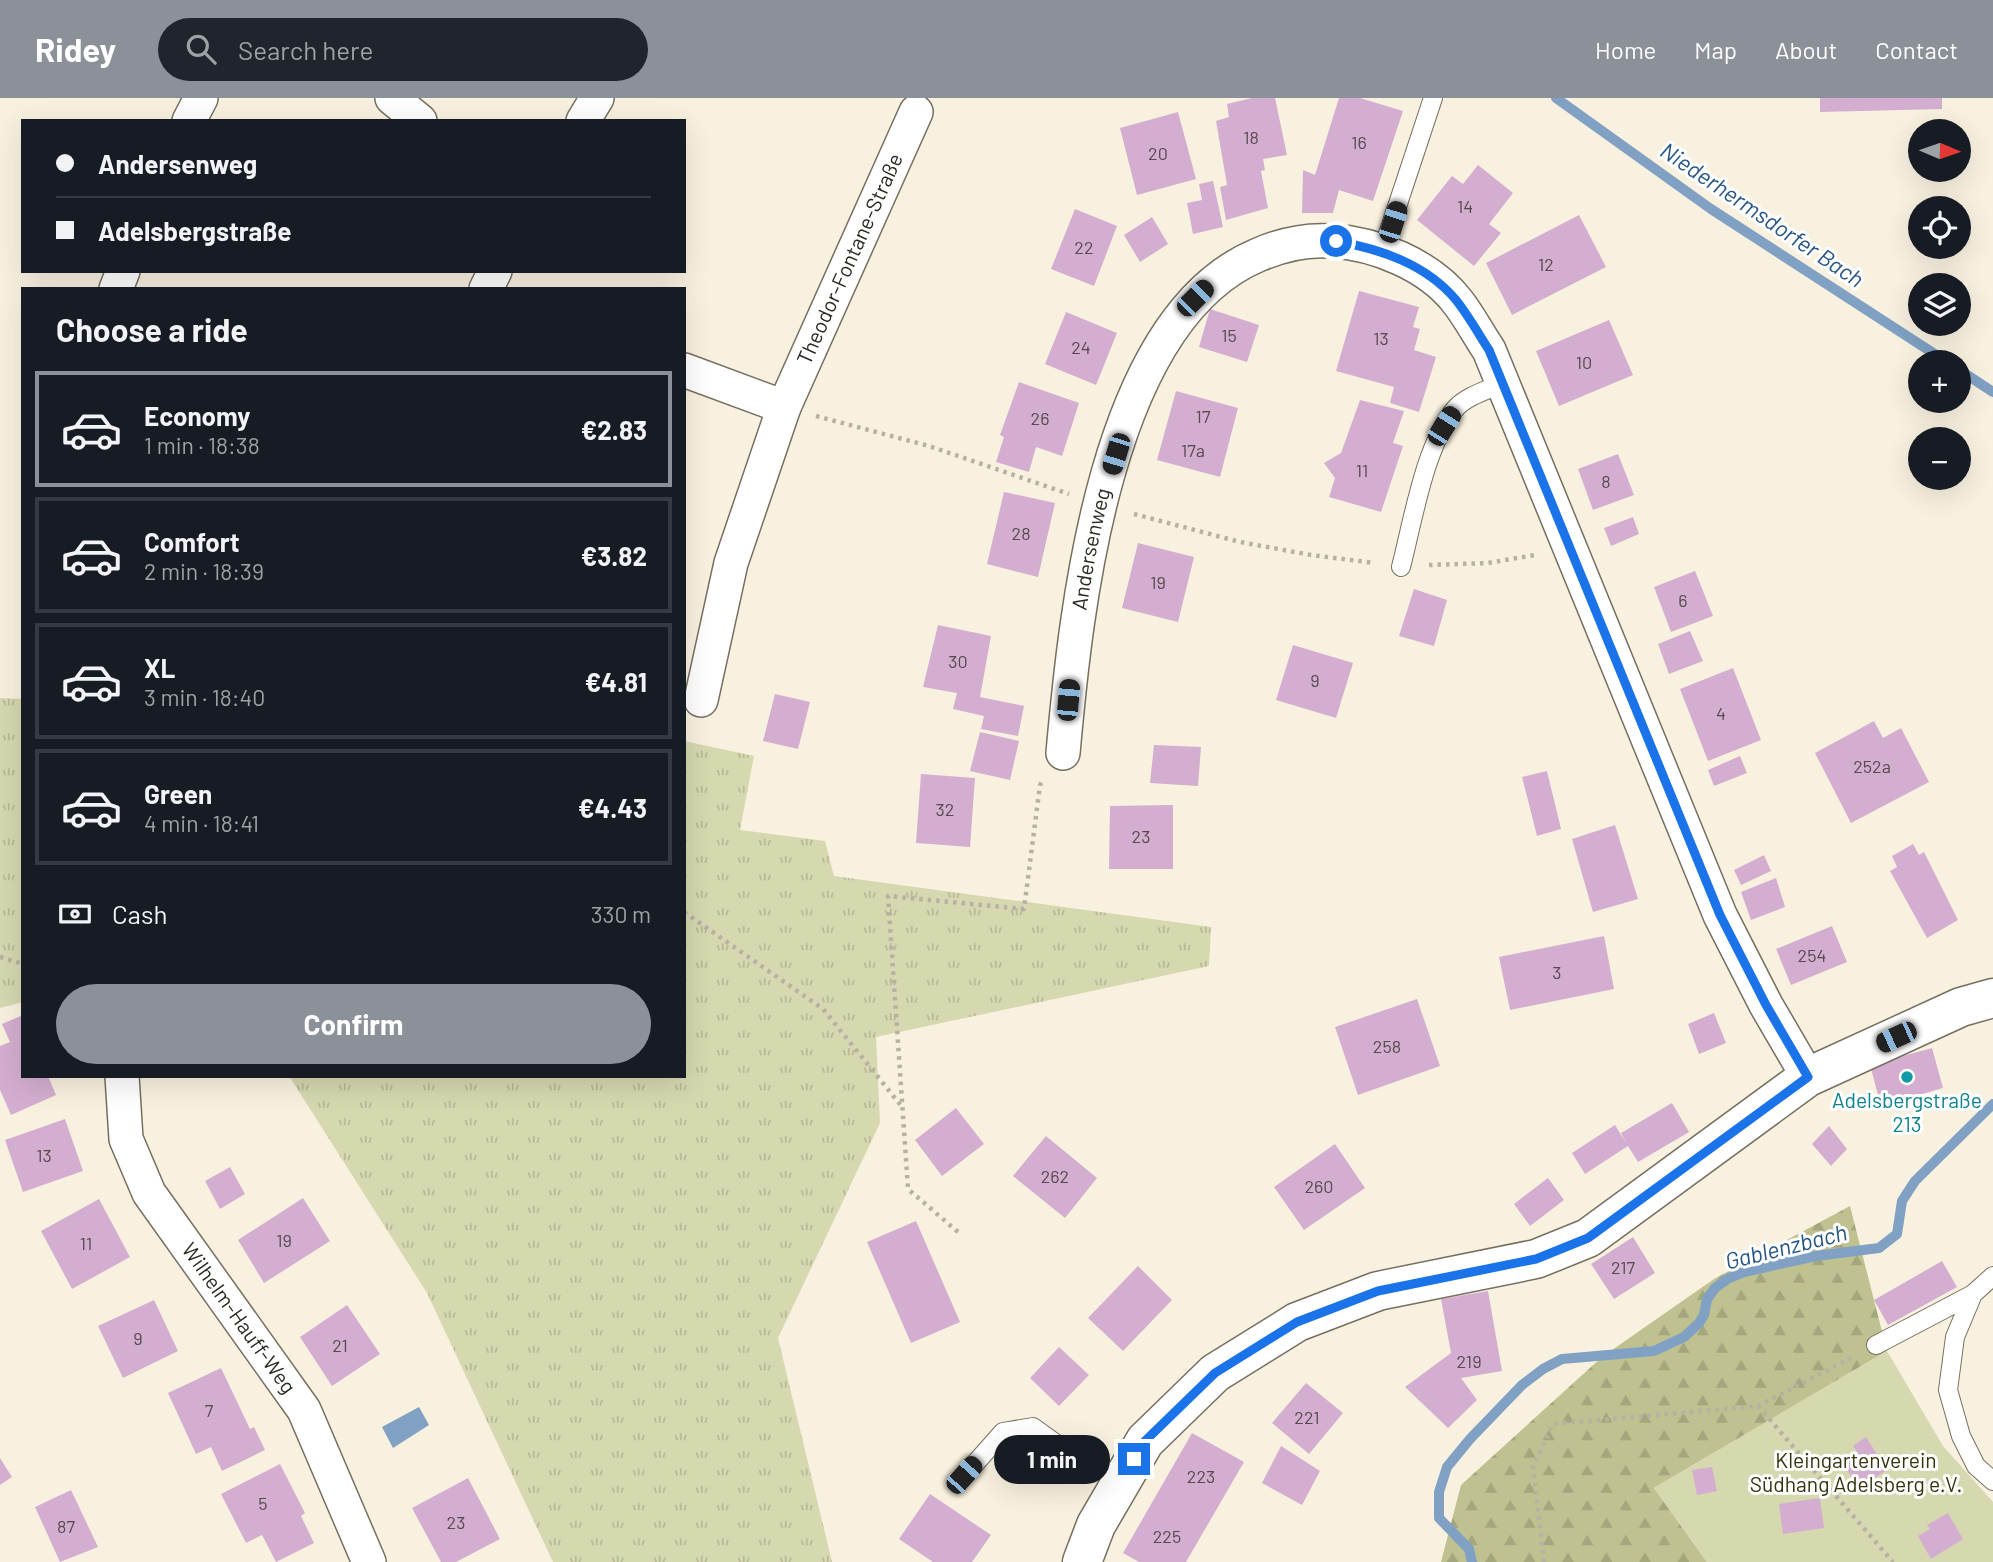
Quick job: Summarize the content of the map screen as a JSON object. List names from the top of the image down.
{
  "streets": {
    "street": ["Theodor-Fontane-Straße", "Andersenweg", "Wilhelm-Hauff-Weg"]
  },
  "water": ["Niederhermsdorfer Bach", "Gablenzbach"],
  "parks": ["Kleingartenverein Südhang Adelsberg e.V."],
  "places": ["Adelsbergstraße 213"],
  "house_numbers": [
    "18",
    "16",
    "20",
    "14",
    "22",
    "12",
    "15",
    "13",
    "24",
    "10",
    "17",
    "26",
    "17a",
    "11",
    "8",
    "28",
    "19",
    "6",
    "30",
    "9",
    "4",
    "252a",
    "32",
    "23",
    "254",
    "3",
    "258",
    "13",
    "262",
    "260",
    "19",
    "11",
    "217",
    "9",
    "21",
    "219",
    "7",
    "221",
    "223",
    "5",
    "23",
    "87",
    "225"
  ],
  "north": "right",
  "page": {
    "header": "Ridey",
    "search": "Search here",
    "nav": [
      "Home",
      "Map",
      "About",
      "Contact"
    ],
    "map_buttons": ["+", "−"],
    "banner": ["Andersenweg", "Adelsbergstraße"],
    "heading": "Choose a ride",
    "list": [
      {
        "name": "Economy",
        "note": "1 min · 18:38",
        "value": "€2.83"
      },
      {
        "name": "Comfort",
        "note": "2 min · 18:39",
        "value": "€3.82"
      },
      {
        "name": "XL",
        "note": "3 min · 18:40",
        "value": "€4.81"
      },
      {
        "name": "Green",
        "note": "4 min · 18:41",
        "value": "€4.43"
      }
    ],
    "pay": ["Cash", "330 m"],
    "buttons": "Confirm",
    "bubble": "1 min"
  }
}
